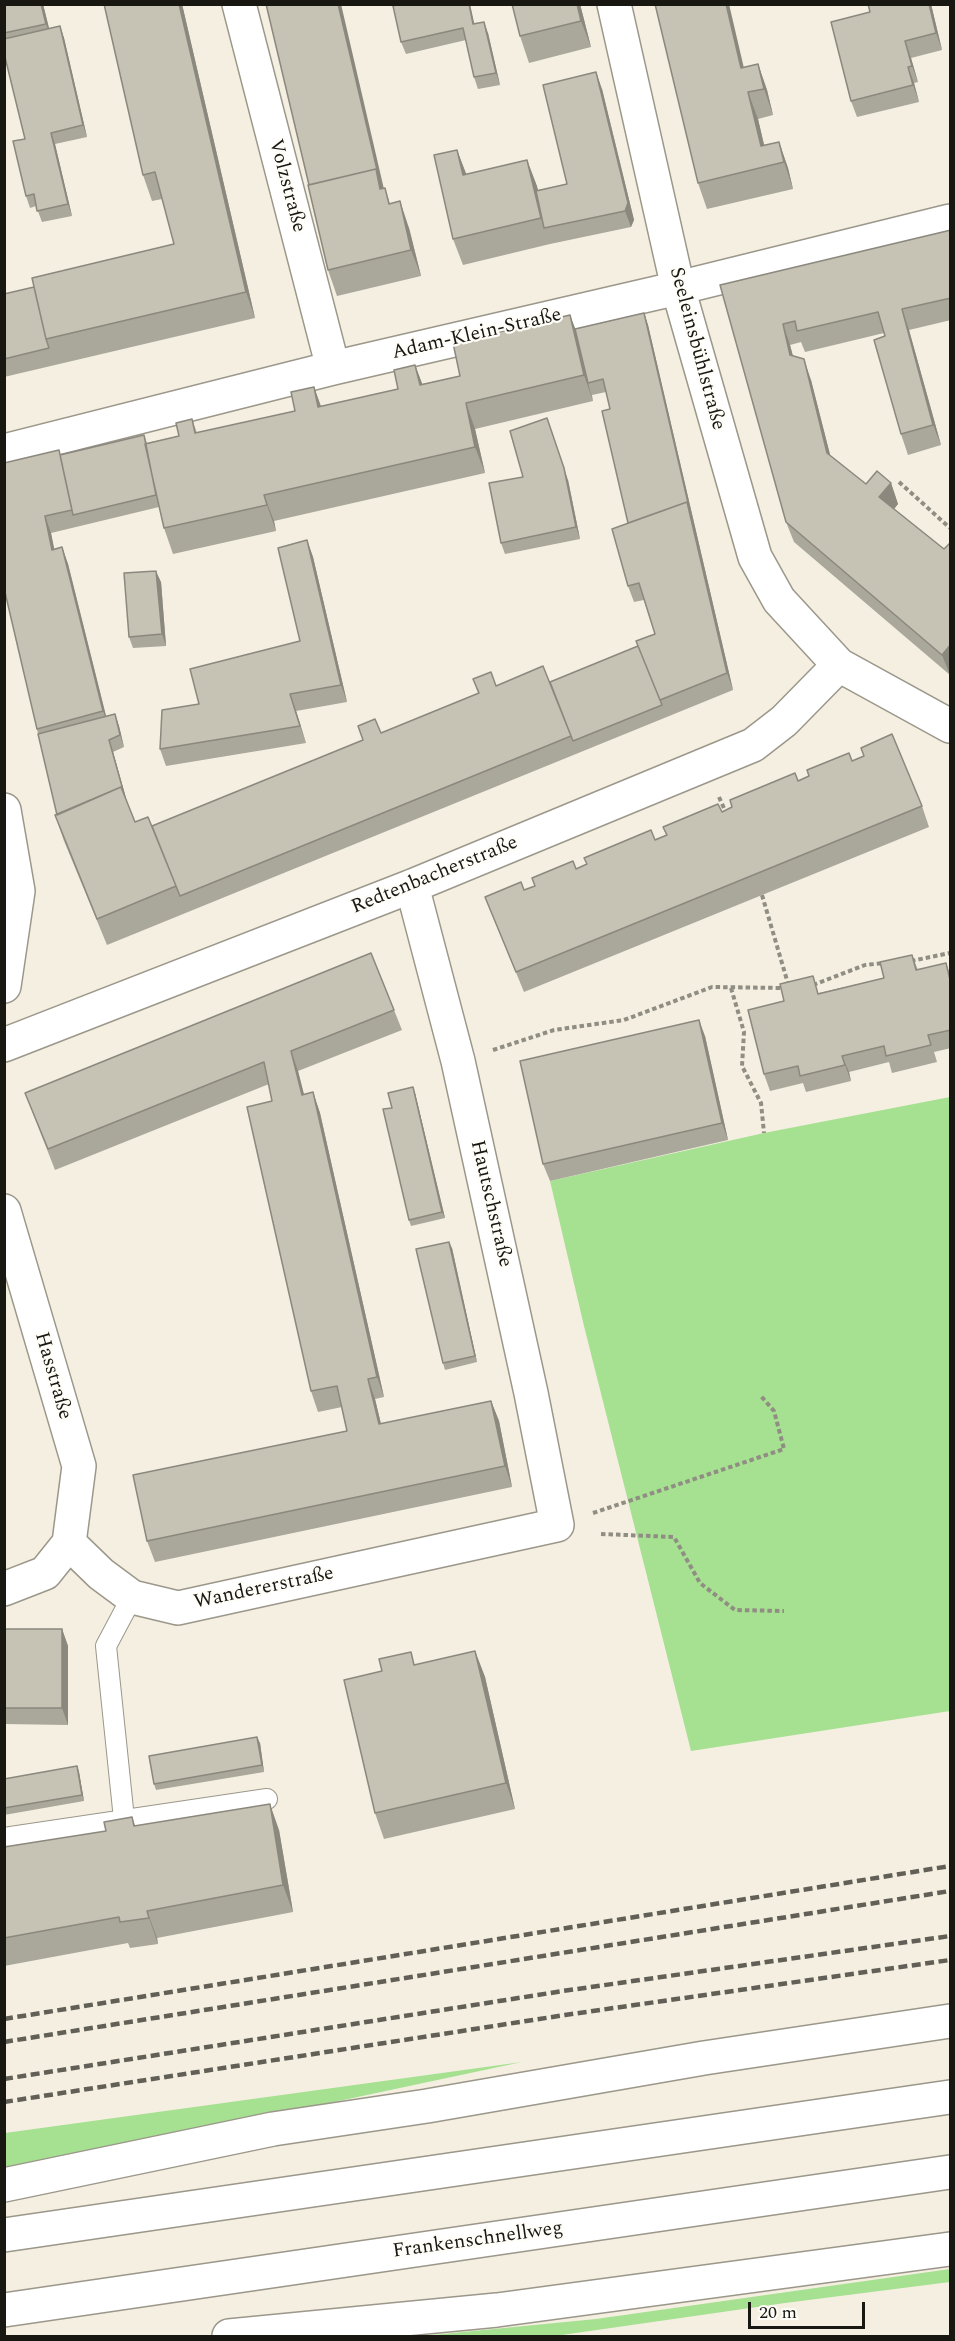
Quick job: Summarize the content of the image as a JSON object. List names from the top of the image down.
{
  "streets": {
    "main road": [
      "Volzstraße",
      "Adam-Klein-Straße",
      "Seeleinsbühlstraße",
      "Redtenbacherstraße",
      "Hautschstraße",
      "Hasstraße",
      "Wandererstraße",
      "Frankenschnellweg"
    ]
  },
  "crossings": [
    ["Volzstraße", "Adam-Klein-Straße"],
    ["Adam-Klein-Straße", "Seeleinsbühlstraße"],
    ["Seeleinsbühlstraße", "Redtenbacherstraße"],
    ["Redtenbacherstraße", "Hautschstraße"],
    ["Hautschstraße", "Wandererstraße"],
    ["Hasstraße", "Wandererstraße"]
  ],
  "scale_bar": "20 m"
}
